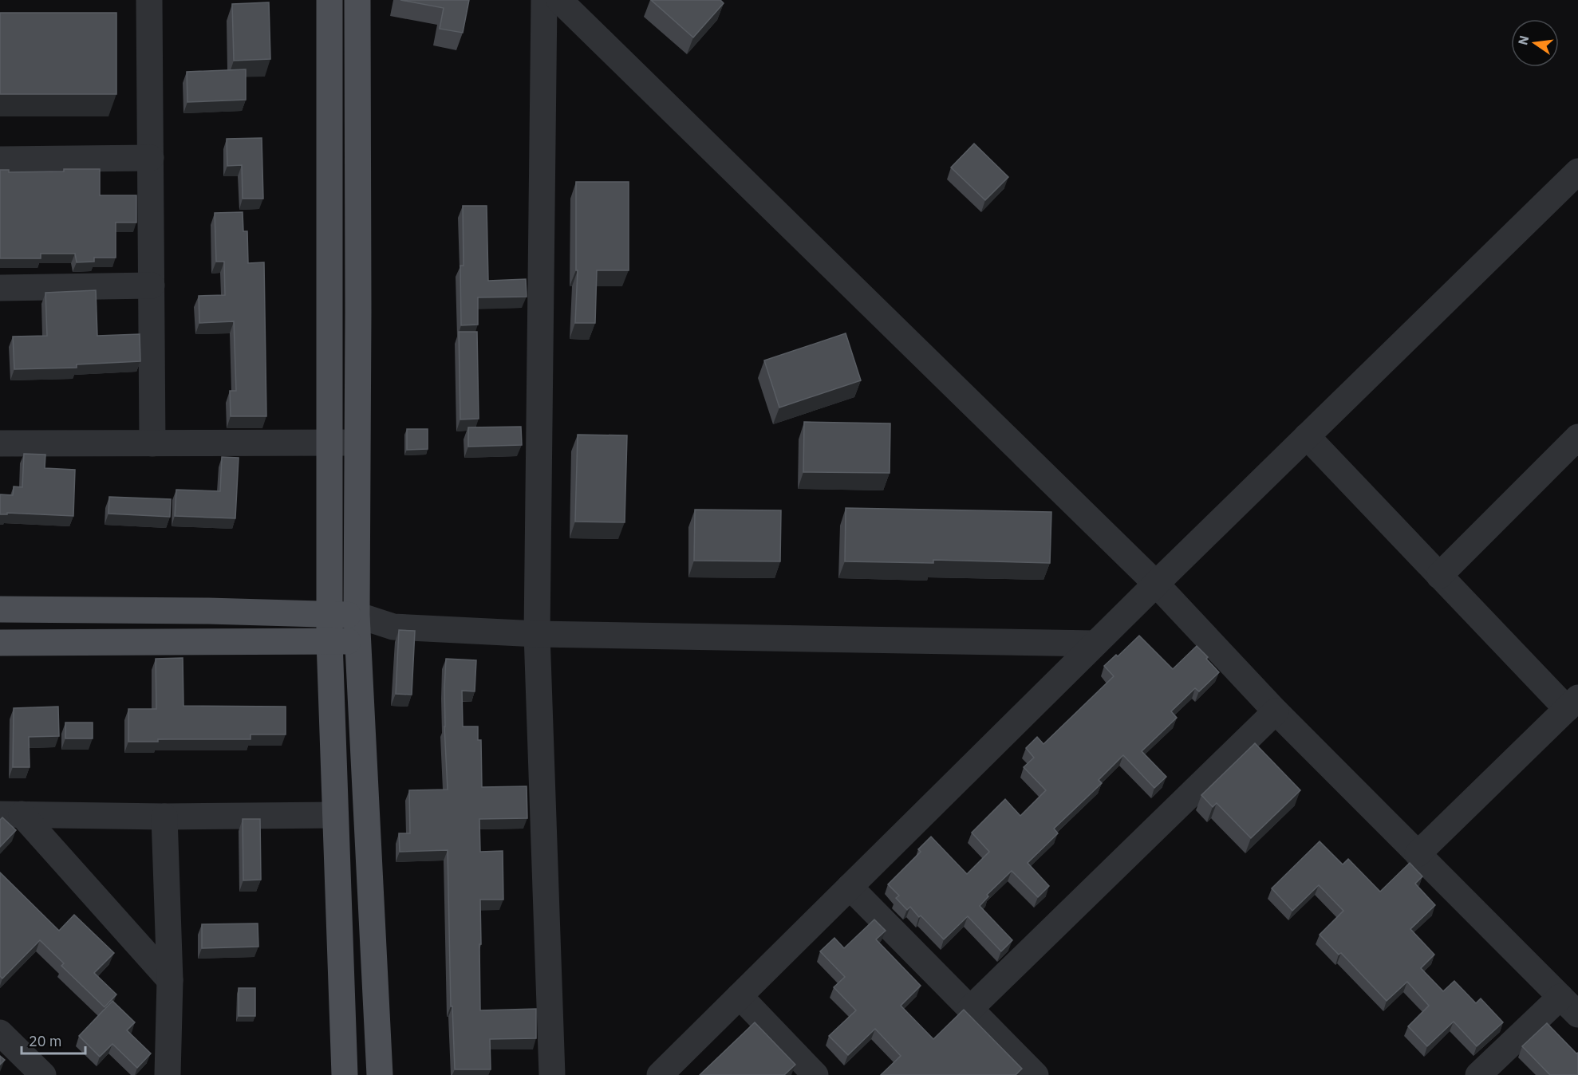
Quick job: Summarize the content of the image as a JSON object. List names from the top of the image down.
{
  "scale_bar": "20 m",
  "north": "left"
}
